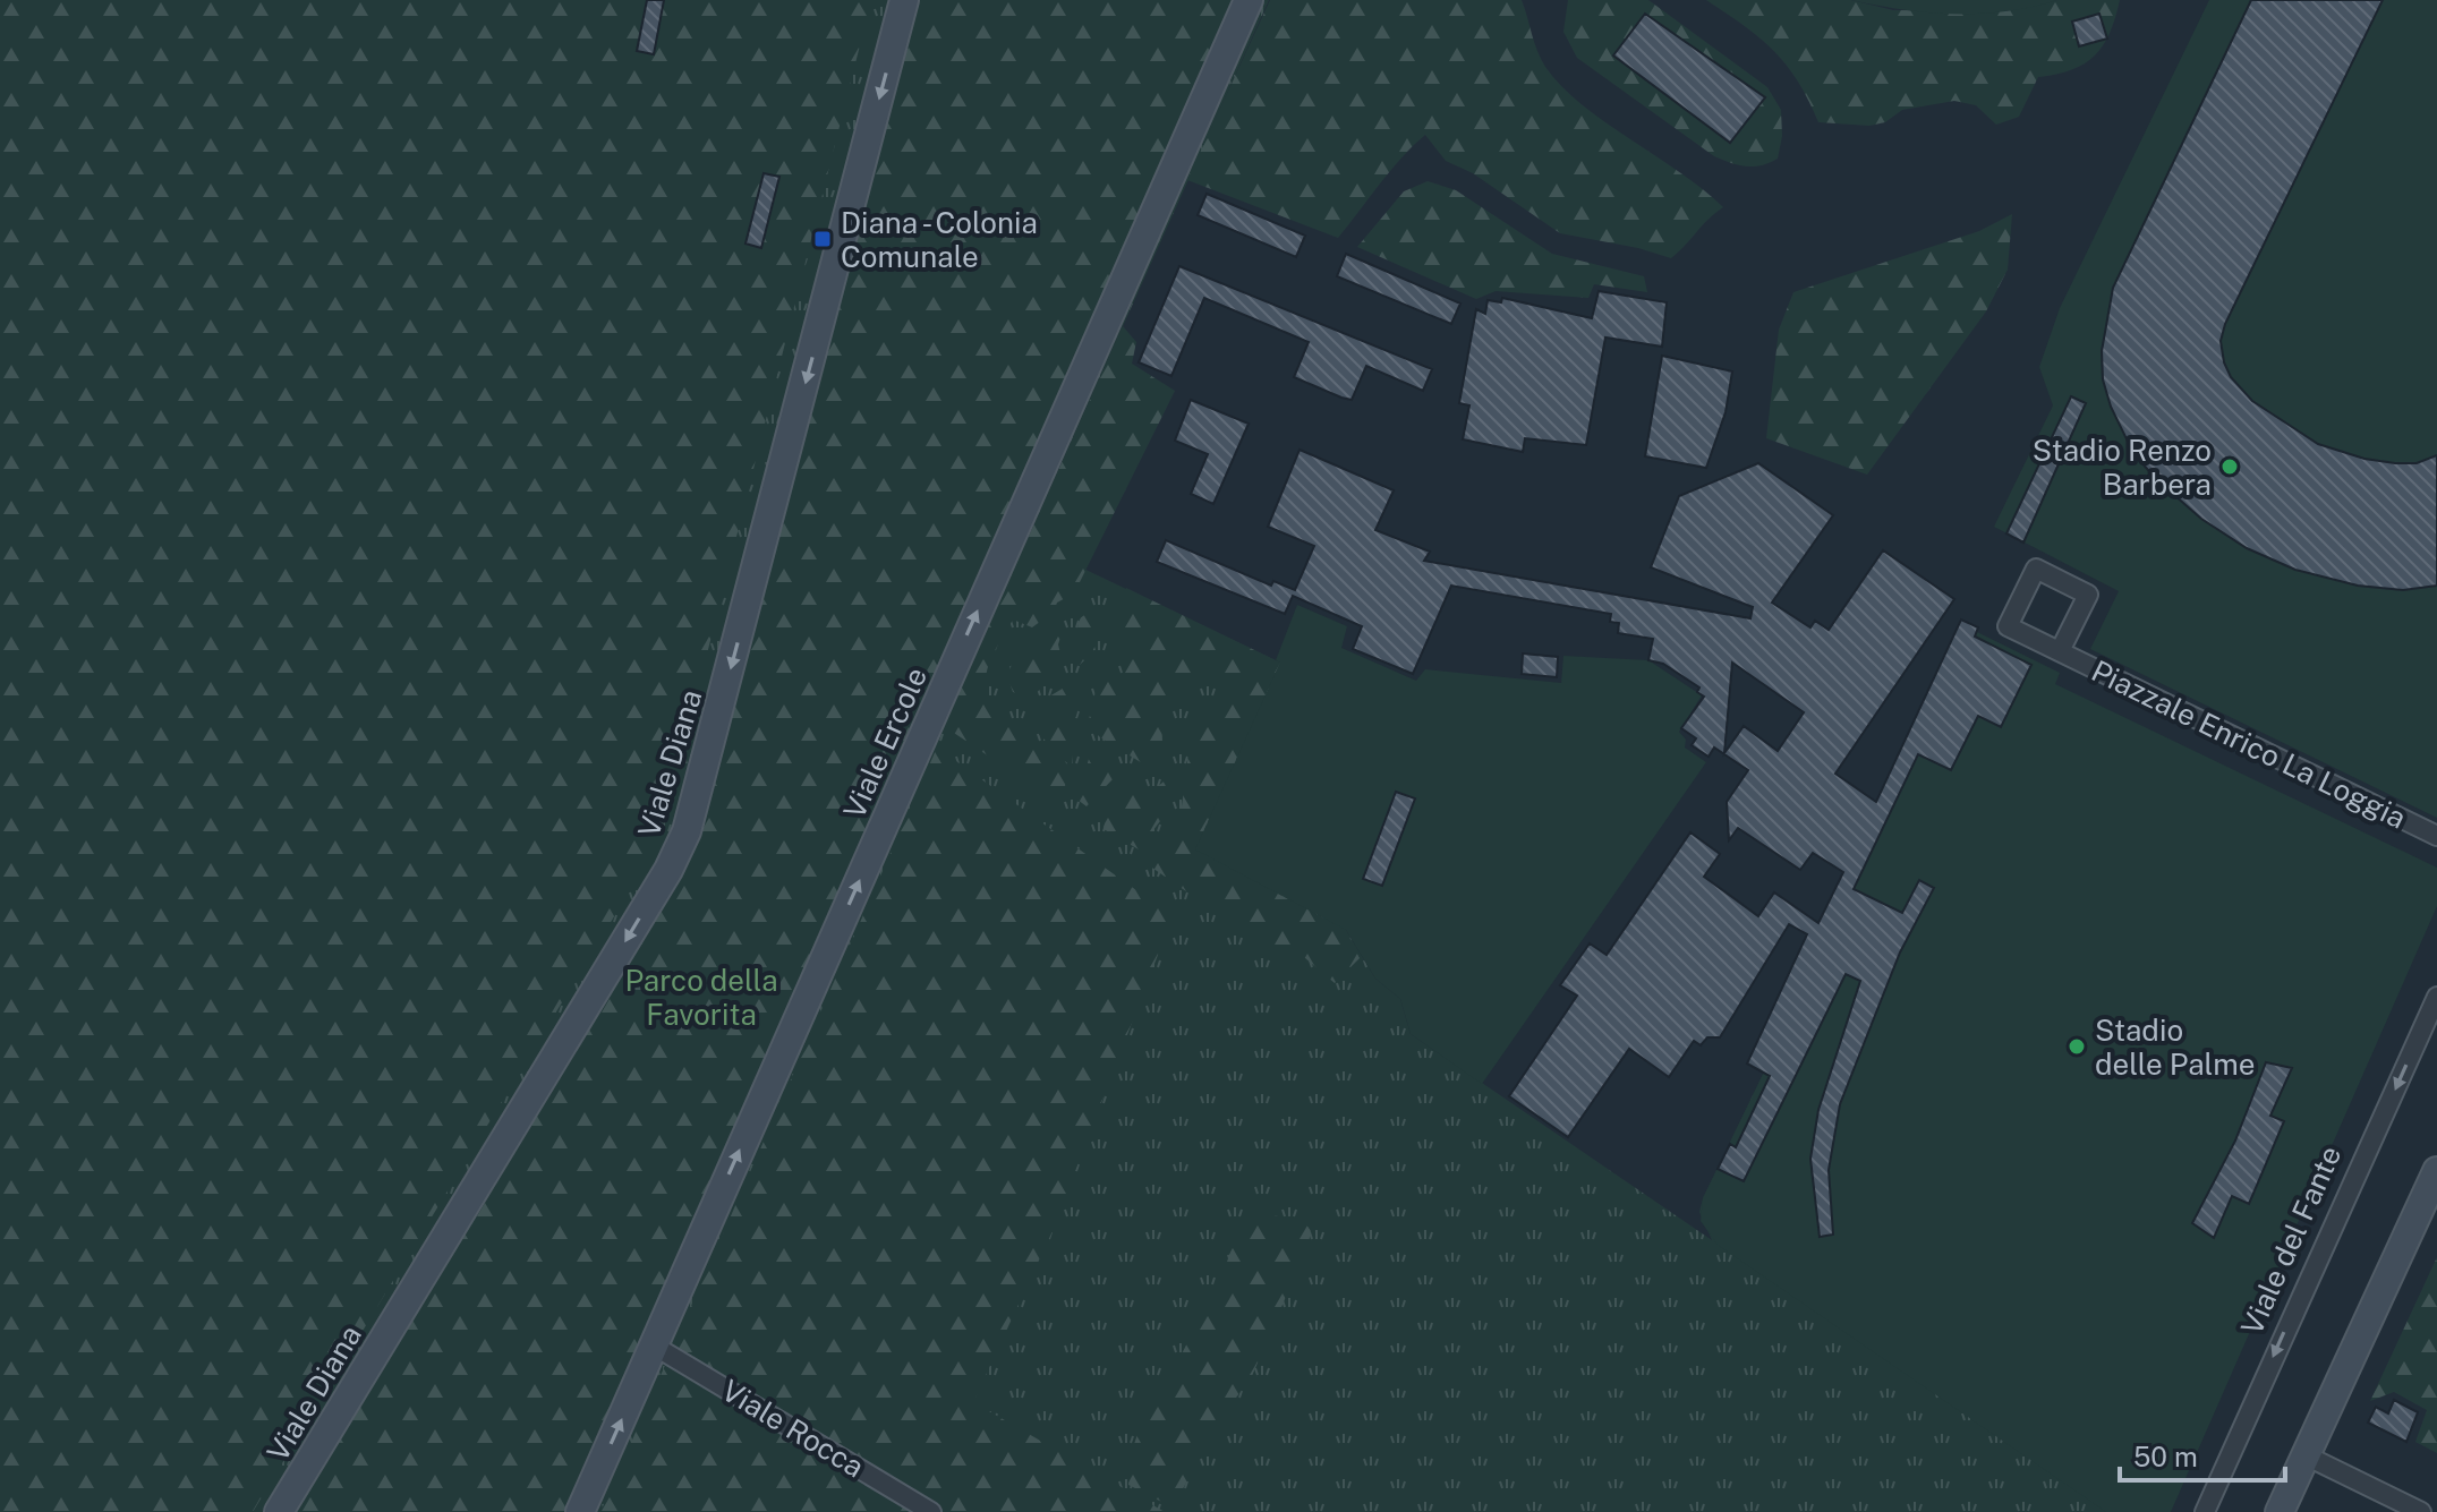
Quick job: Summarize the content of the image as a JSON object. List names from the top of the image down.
{
  "streets": {
    "street": [
      "Viale Ercole",
      "Piazzale Enrico La Loggia",
      "Viale Diana",
      "Viale del Fante",
      "Viale Rocca"
    ]
  },
  "crossings": [
    ["Viale Ercole", "Viale Rocca"]
  ],
  "one_way": ["Viale Ercole", "Viale Diana"],
  "parks": ["Parco della Favorita"],
  "places": {
    "transit": ["Diana - Colonia Comunale"],
    "other": ["Stadio Renzo Barbera", "Stadio delle Palme"]
  },
  "scale_bar": "50 m"
}
